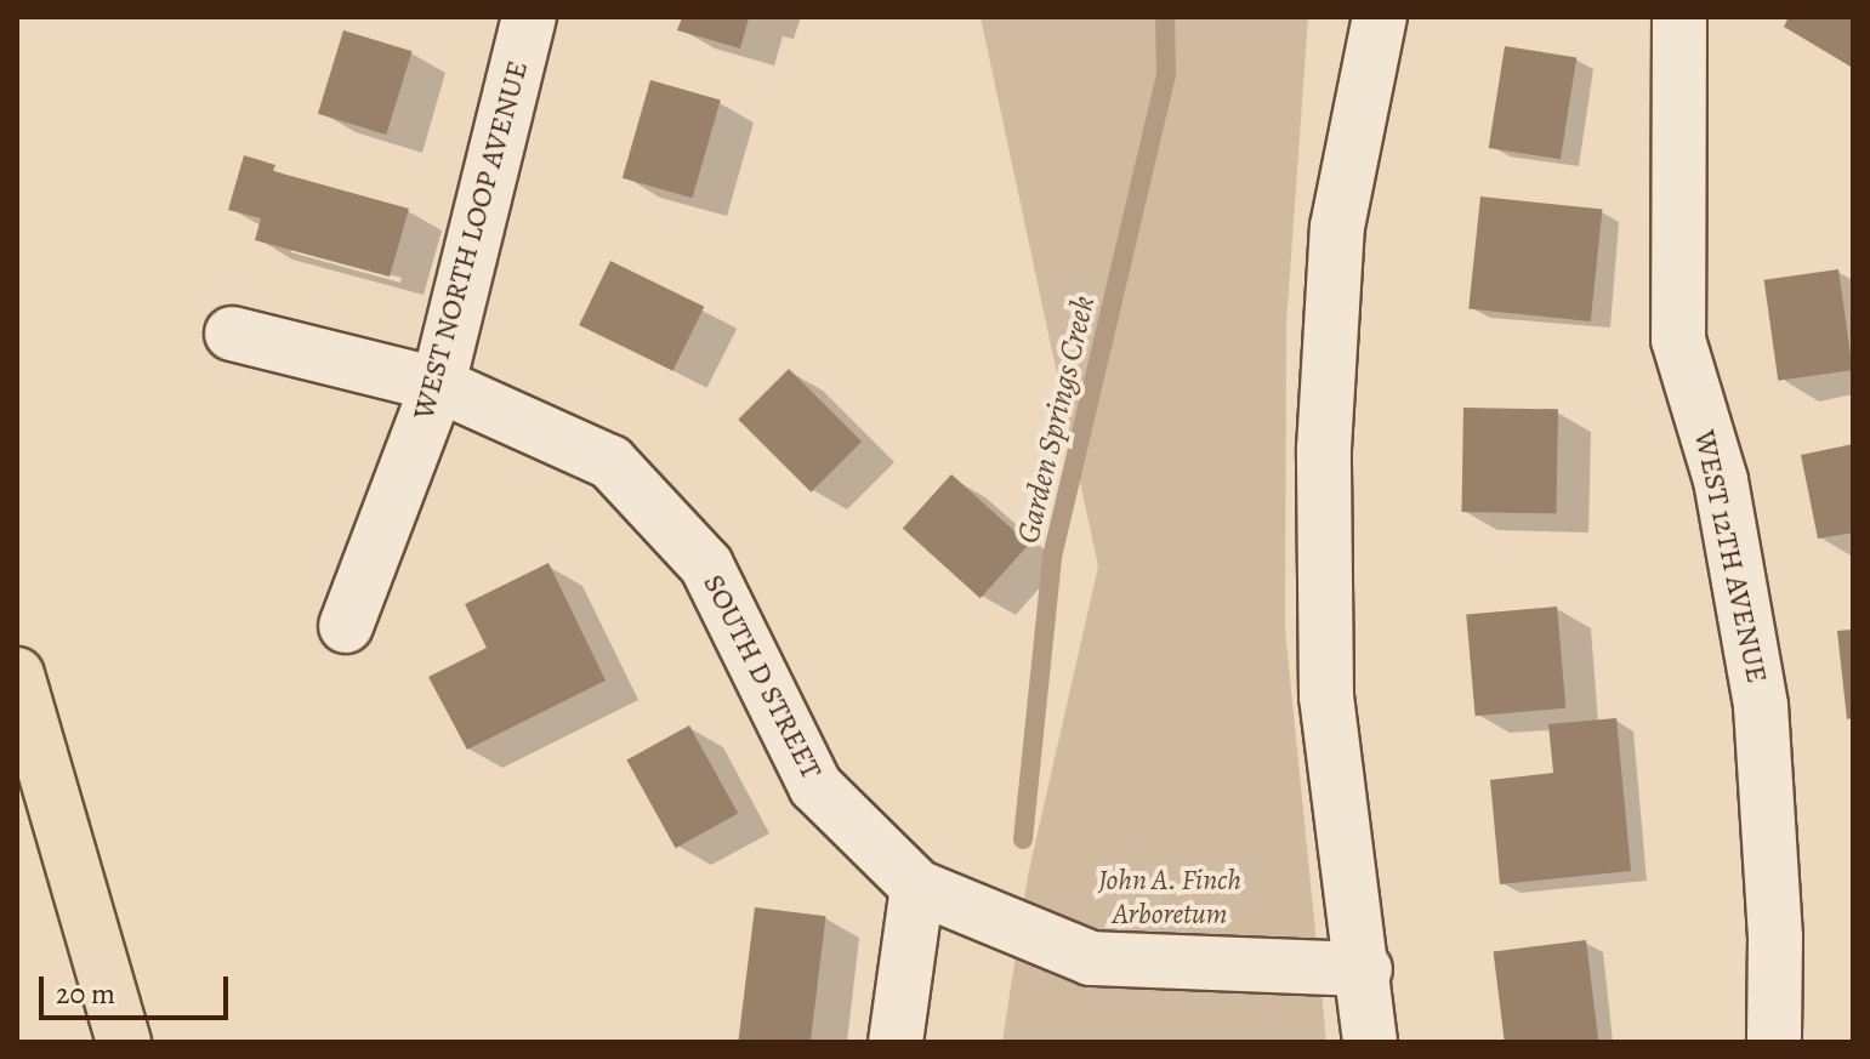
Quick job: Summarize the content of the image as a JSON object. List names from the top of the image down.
{
  "streets": {
    "street": ["WEST NORTH LOOP AVENUE", "WEST 12TH AVENUE", "SOUTH D STREET"]
  },
  "crossings": [
    ["WEST NORTH LOOP AVENUE", "SOUTH D STREET"]
  ],
  "water": ["Garden Springs Creek"],
  "parks": ["John A. Finch Arboretum"],
  "scale_bar": "20 m"
}
